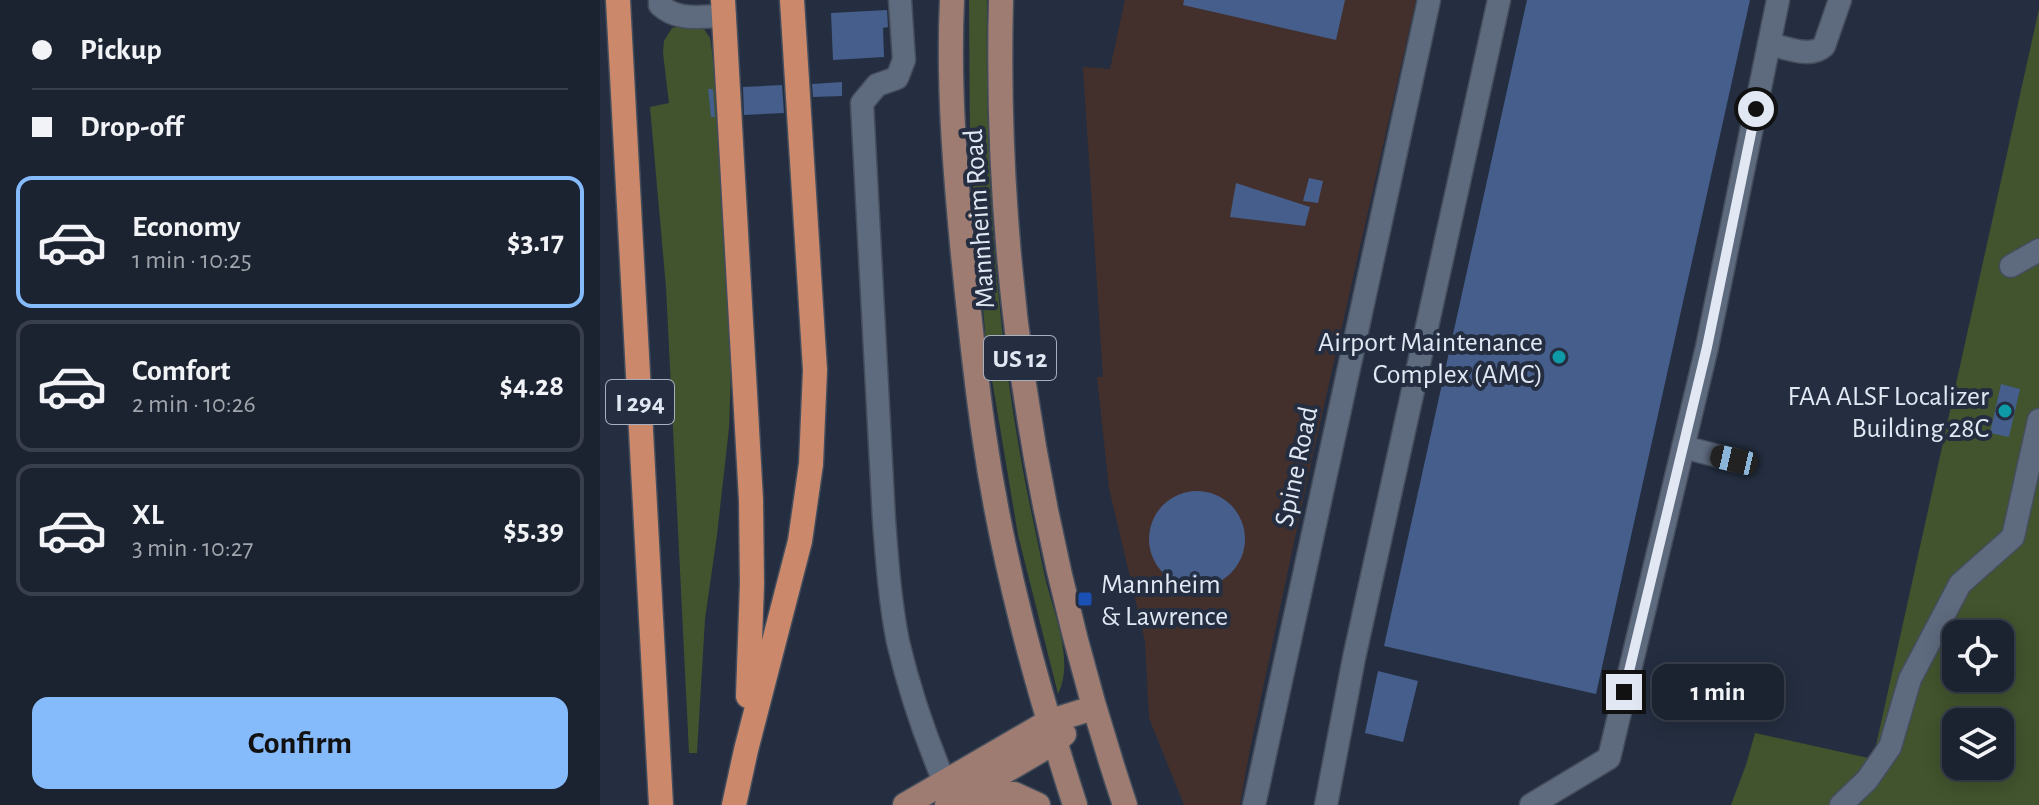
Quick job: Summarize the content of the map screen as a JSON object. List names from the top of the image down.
{
  "streets": {
    "highway": ["I 294"],
    "main road": ["Mannheim Road", "US 12"],
    "lane": ["Spine Road"]
  },
  "places": {
    "other": ["Airport Maintenance Complex (AMC)", "FAA ALSF Localizer Building 28C"],
    "transit": ["Mannheim & Lawrence"]
  },
  "page": {
    "banner": ["Pickup", "Drop-off"],
    "list": [
      {
        "name": "Economy",
        "note": "1 min · 10:25",
        "value": "$3.17"
      },
      {
        "name": "Comfort",
        "note": "2 min · 10:26",
        "value": "$4.28"
      },
      {
        "name": "XL",
        "note": "3 min · 10:27",
        "value": "$5.39"
      }
    ],
    "bubble": "1 min",
    "buttons": "Confirm"
  }
}
